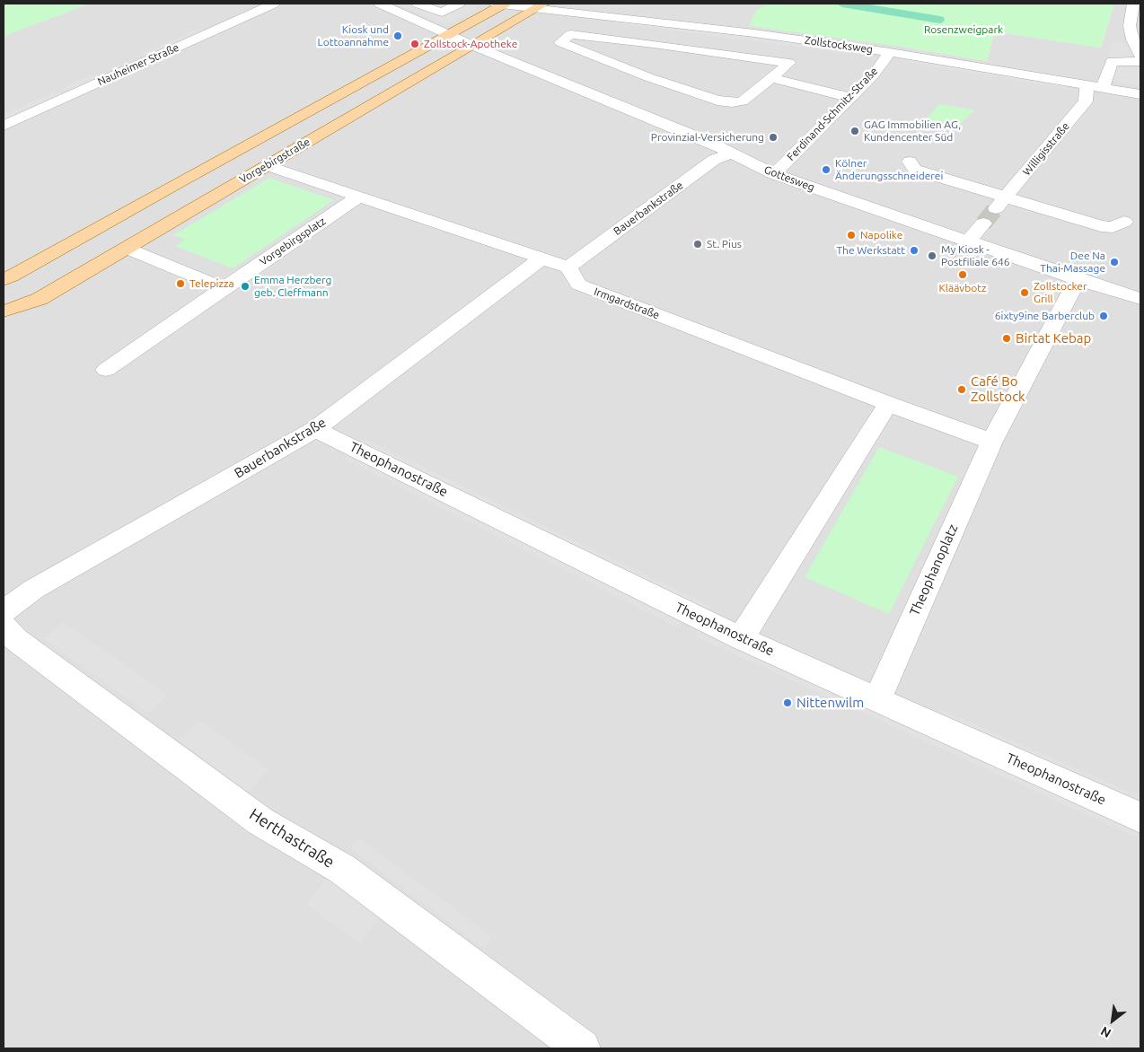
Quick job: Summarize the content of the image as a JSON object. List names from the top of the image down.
{
  "streets": {
    "main road": ["Vorgebirgstraße"],
    "street": [
      "Zollstocksweg",
      "Nauheimer Straße",
      "Ferdinand-Schmitz-Straße",
      "Willigisstraße",
      "Gottesweg",
      "Bauerbankstraße",
      "Vorgebirgsplatz",
      "Irmgardstraße",
      "Theophanostraße",
      "Theophanoplatz",
      "Herthastraße"
    ]
  },
  "crossings": [
    ["Zollstocksweg", "Ferdinand-Schmitz-Straße"],
    ["Zollstocksweg", "Willigisstraße"],
    ["Zollstocksweg", "Vorgebirgstraße"],
    ["Ferdinand-Schmitz-Straße", "Gottesweg"],
    ["Vorgebirgstraße", "Gottesweg"],
    ["Gottesweg", "Bauerbankstraße"],
    ["Gottesweg", "Theophanoplatz"],
    ["Bauerbankstraße", "Irmgardstraße"],
    ["Bauerbankstraße", "Theophanostraße"],
    ["Irmgardstraße", "Theophanoplatz"],
    ["Theophanostraße", "Theophanoplatz"]
  ],
  "parks": ["Rosenzweigpark"],
  "places": [
    "Kiosk und Lottoannahme",
    "Zollstock-Apotheke",
    "GAG Immobilien AG, Kundencenter Süd",
    "Provinzial-Versicherung",
    "Kölner Änderungsschneiderei",
    "Napolike",
    "St. Pius",
    "The Werkstatt",
    "My Kiosk - Postfiliale 646",
    "Dee Na Thai-Massage",
    "Kläävbotz",
    "Telepizza",
    "Emma Herzberg geb. Cleffmann",
    "Zollstocker Grill",
    "6ixty9ine Barberclub",
    "Birtat Kebap",
    "Café Bo Zollstock",
    "Nittenwilm"
  ],
  "north": "bottom left"
}
